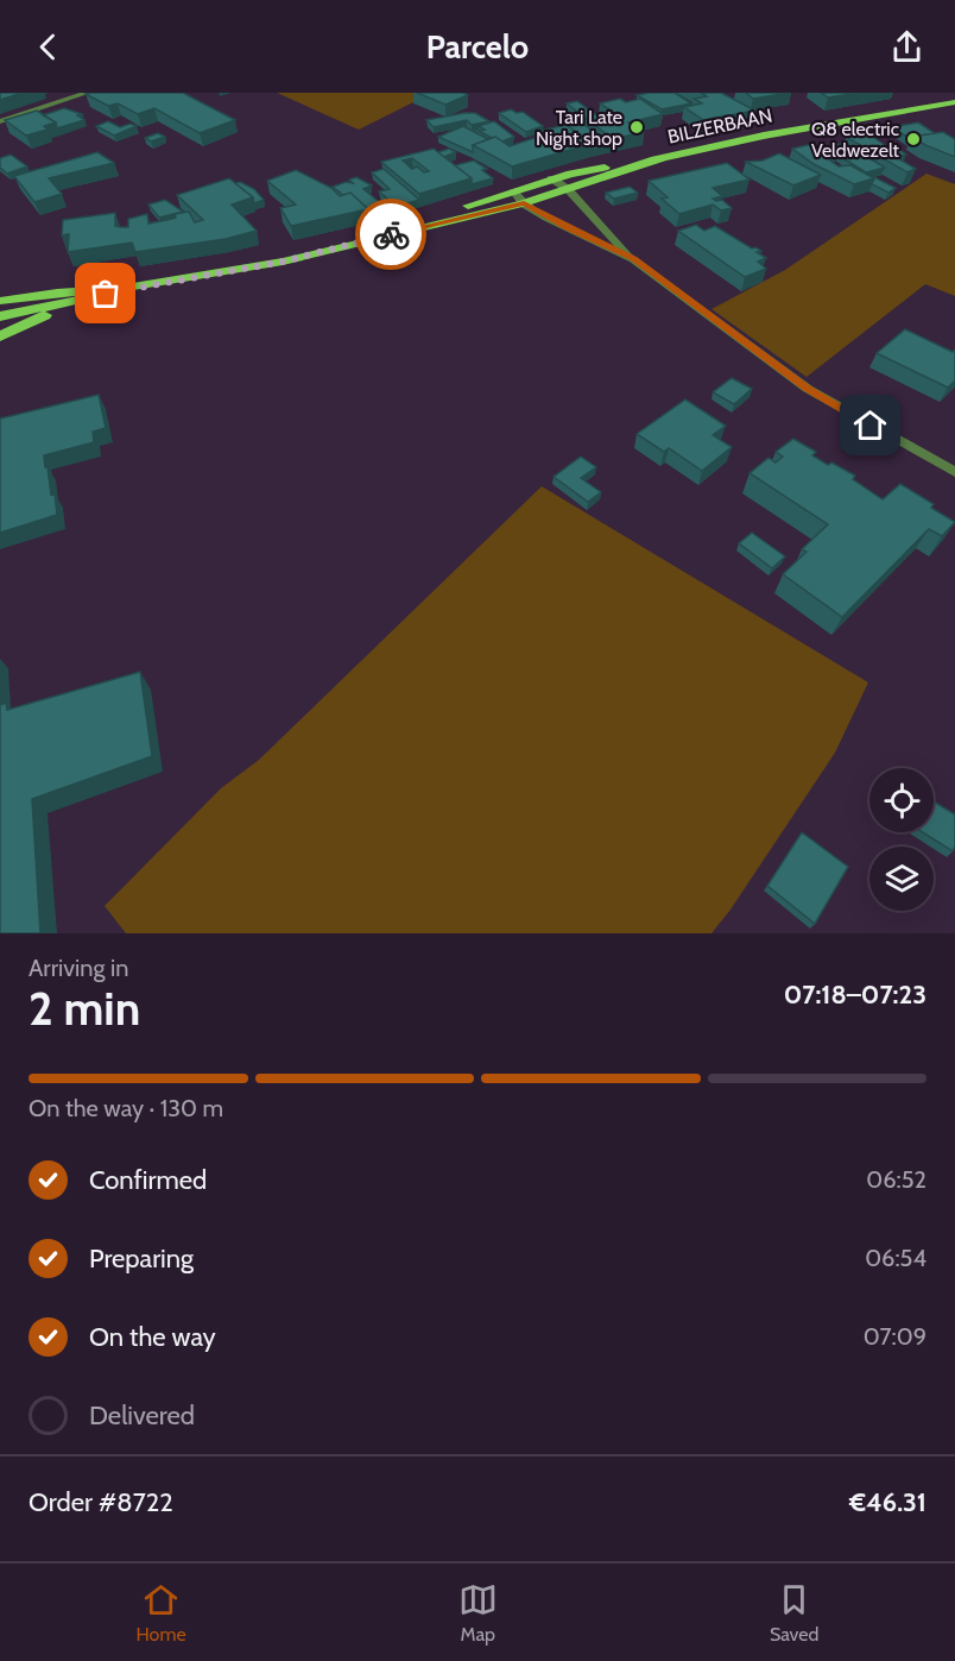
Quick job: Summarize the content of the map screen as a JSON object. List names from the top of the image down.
{
  "streets": {
    "main road": ["BILZERBAAN"]
  },
  "places": ["Tari Late Night shop", "Q8 electric Veldwezelt"],
  "page": {
    "header": "Parcelo",
    "heading": ["2 min", "Arriving in", "07:18–07:23"],
    "panel": ["Order #8722", "€46.31"],
    "bar": "On the way · 130 m",
    "list": [
      ["Confirmed", "06:52"],
      ["Preparing", "06:54"],
      ["On the way", "07:09"],
      "Delivered"
    ],
    "tabs": ["Home", "Map", "Saved"]
  }
}
